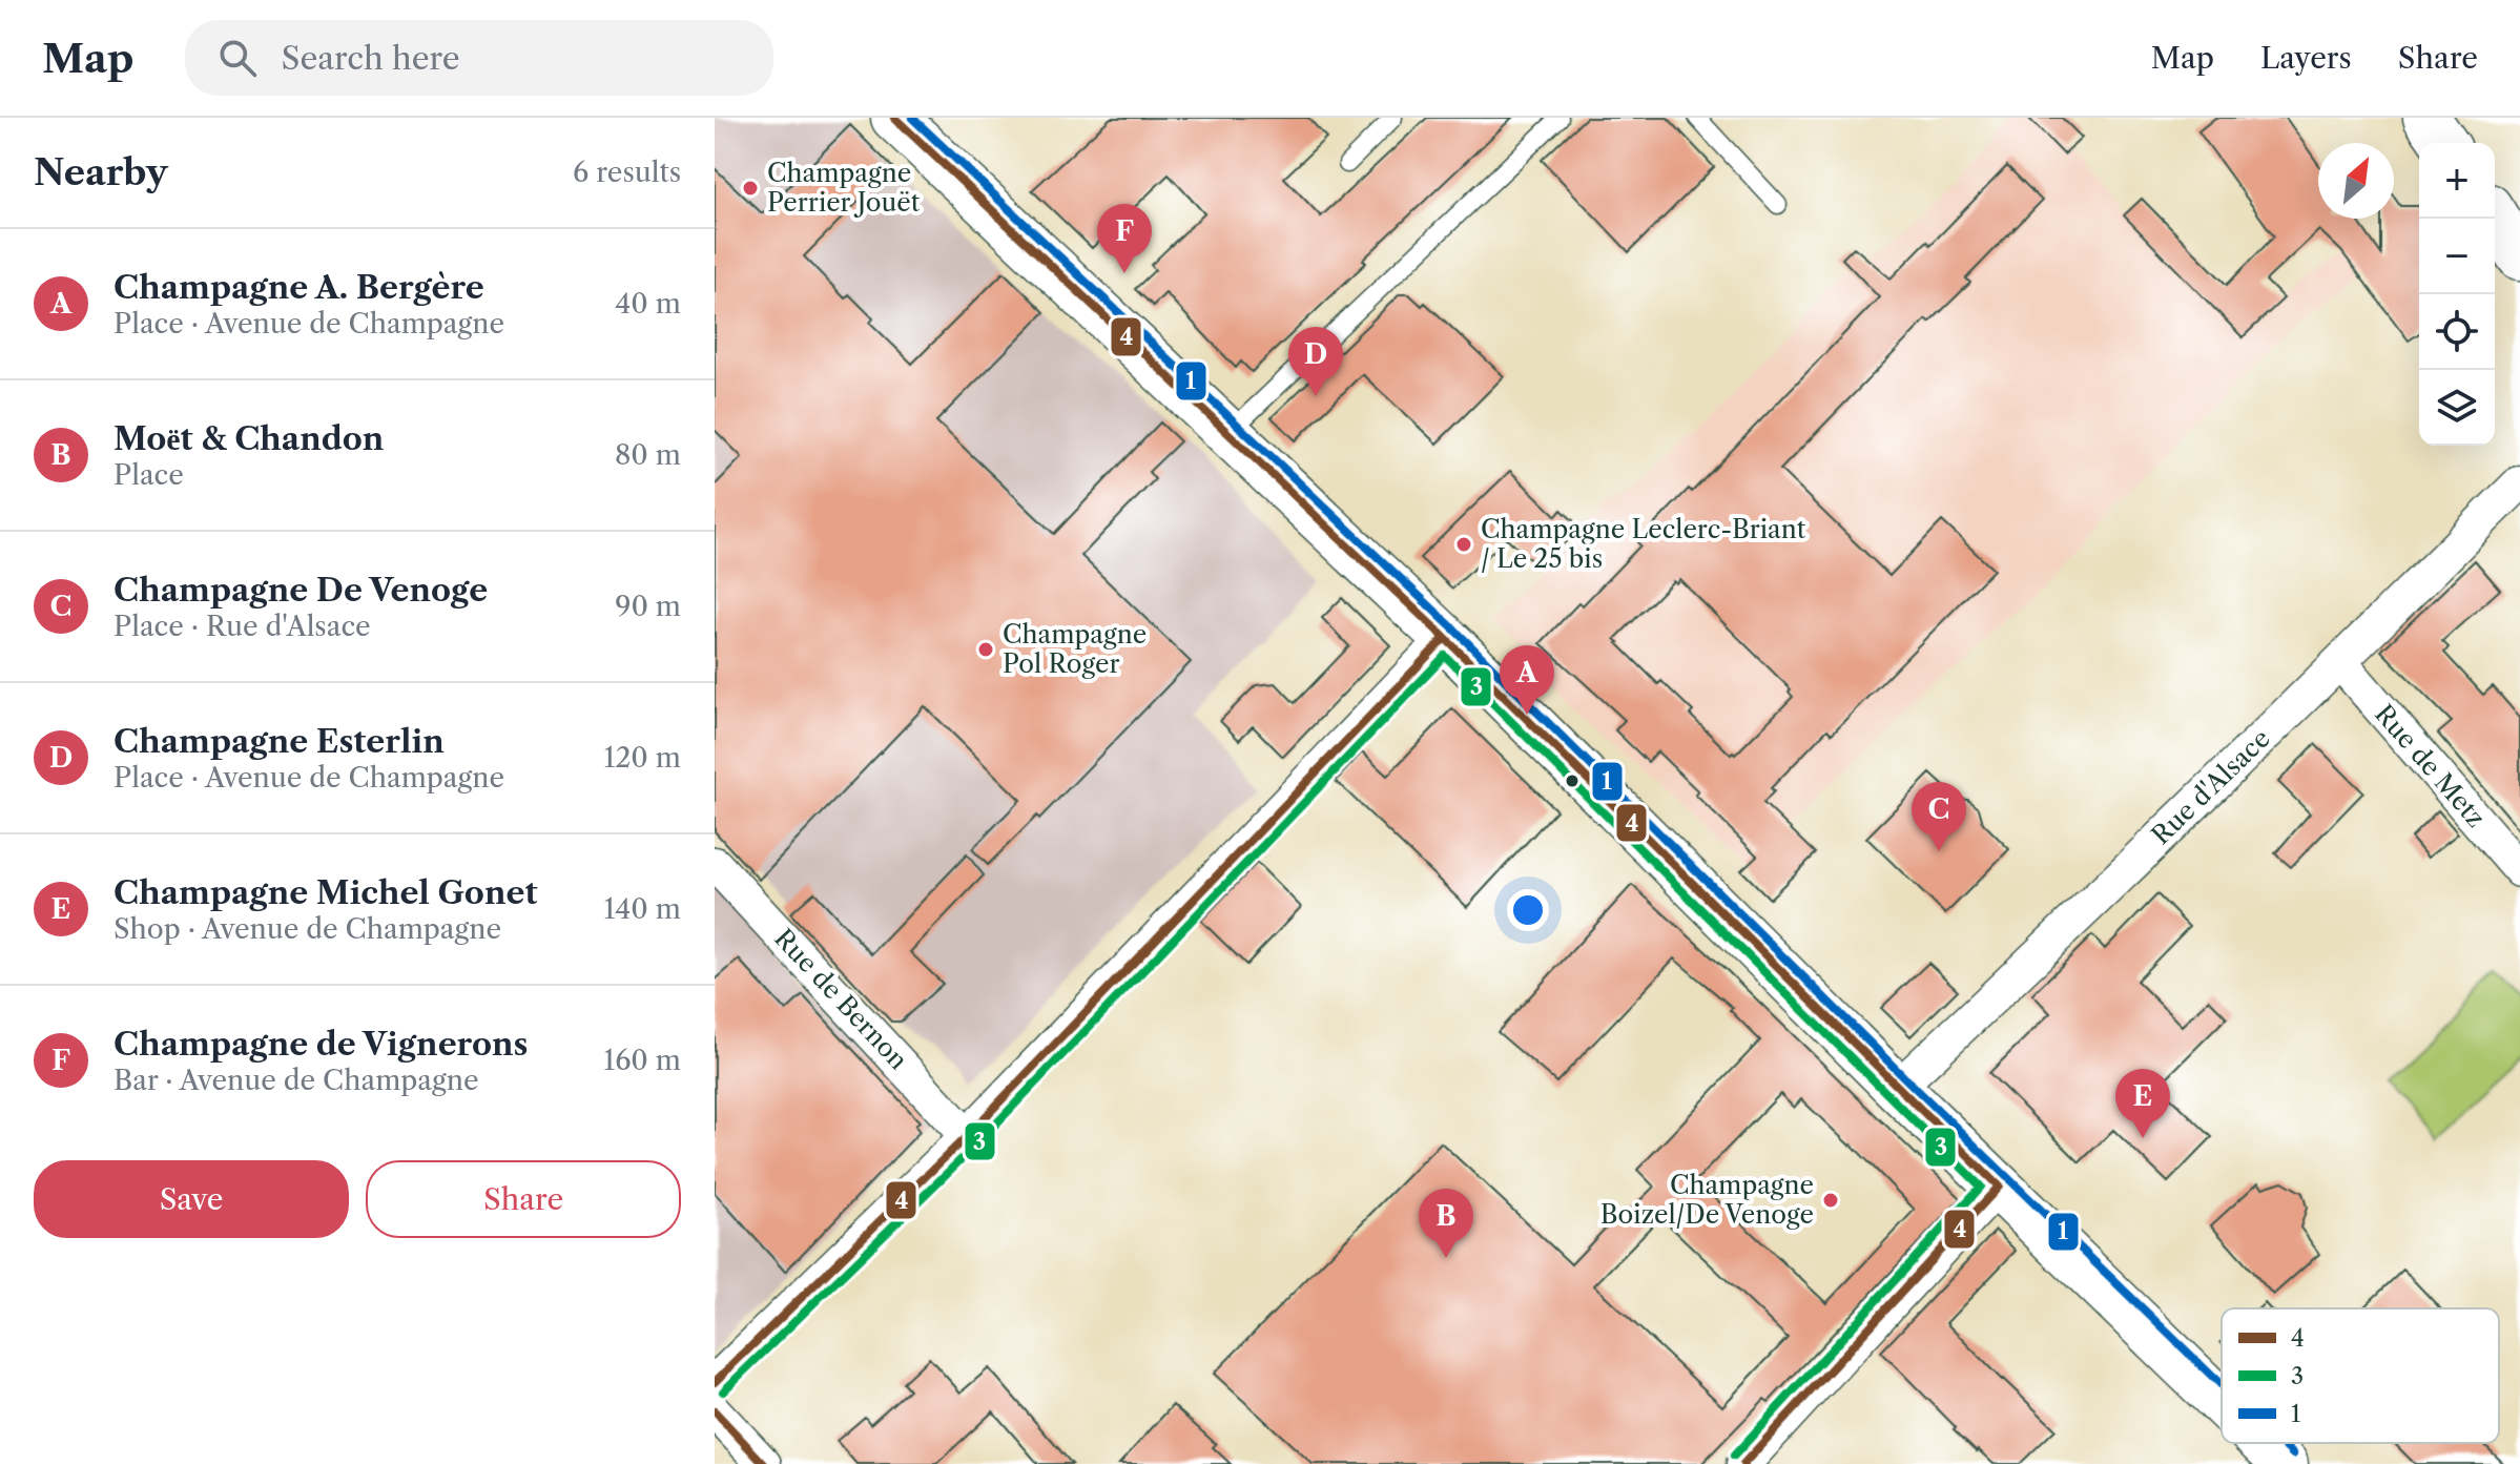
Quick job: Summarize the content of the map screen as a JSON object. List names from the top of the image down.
{
  "streets": {
    "street": ["Rue de Metz", "Rue d'Alsace", "Rue de Bernon"]
  },
  "crossings": [
    ["Rue de Metz", "Rue d'Alsace"]
  ],
  "places": [
    "Champagne Perrier Jouët",
    "Champagne Leclerc-Briant / Le 25 bis",
    "Champagne Pol Roger",
    "Champagne Boizel/De Venoge"
  ],
  "lines": ["transit line 4", "transit line 1", "transit line 3"],
  "legend": ["4", "3", "1"],
  "north": "top right",
  "page": {
    "header": "Map",
    "search": "Search here",
    "nav": ["Map", "Layers", "Share"],
    "heading": ["Nearby", "6 results"],
    "map_buttons": ["+", "−"],
    "pins": [
      "F",
      "D",
      "A",
      "C",
      "E",
      "B"
    ],
    "list": [
      {
        "mark": "A",
        "name": "Champagne A. Bergère",
        "note": "Place · Avenue de Champagne",
        "value": "40 m"
      },
      {
        "mark": "B",
        "name": "Moёt & Chandon",
        "note": "Place",
        "value": "80 m"
      },
      {
        "mark": "C",
        "name": "Champagne De Venoge",
        "note": "Place · Rue d'Alsace",
        "value": "90 m"
      },
      {
        "mark": "D",
        "name": "Champagne Esterlin",
        "note": "Place · Avenue de Champagne",
        "value": "120 m"
      },
      {
        "mark": "E",
        "name": "Champagne Michel Gonet",
        "note": "Shop · Avenue de Champagne",
        "value": "140 m"
      },
      {
        "mark": "F",
        "name": "Champagne de Vignerons",
        "note": "Bar · Avenue de Champagne",
        "value": "160 m"
      }
    ],
    "buttons": ["Save", "Share"]
  }
}
